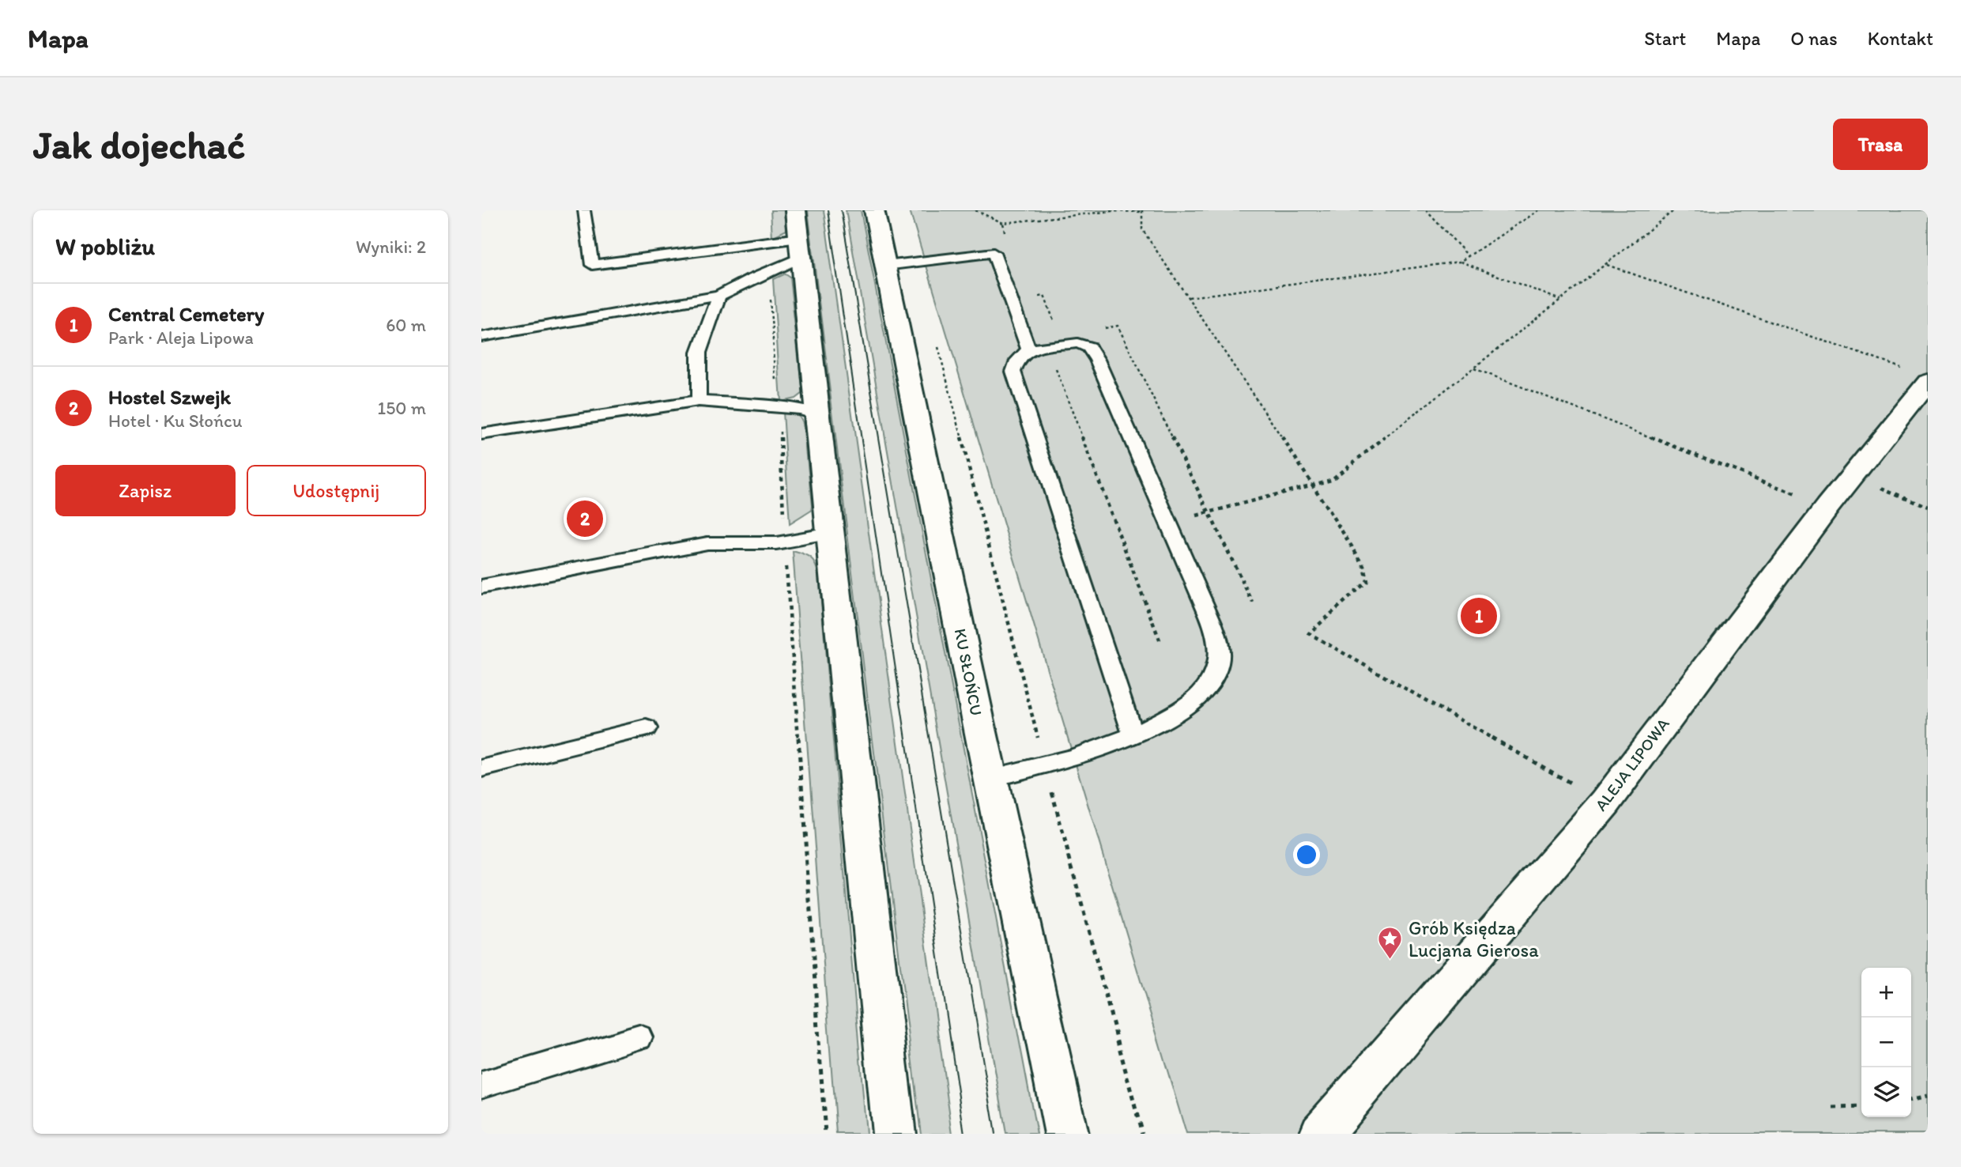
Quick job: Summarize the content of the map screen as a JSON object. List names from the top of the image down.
{
  "streets": {
    "main road": ["KU SŁOŃCU", "ALEJA LIPOWA"]
  },
  "places": {
    "place": ["Grób Księdza Lucjana Gierosa"]
  },
  "page": {
    "header": "Mapa",
    "nav": [
      "Start",
      "Mapa",
      "O nas",
      "Kontakt"
    ],
    "buttons": [
      "Trasa",
      ["Zapisz", "Udostępnij"]
    ],
    "title": "Jak dojechać",
    "heading": ["W pobliżu", "Wyniki: 2"],
    "list": [
      {
        "mark": "1",
        "name": "Central Cemetery",
        "note": "Park · Aleja Lipowa",
        "value": "60 m"
      },
      {
        "mark": "2",
        "name": "Hostel Szwejk",
        "note": "Hotel · Ku Słońcu",
        "value": "150 m"
      }
    ],
    "pins": ["2", "1"],
    "map_buttons": ["+", "−"]
  }
}
